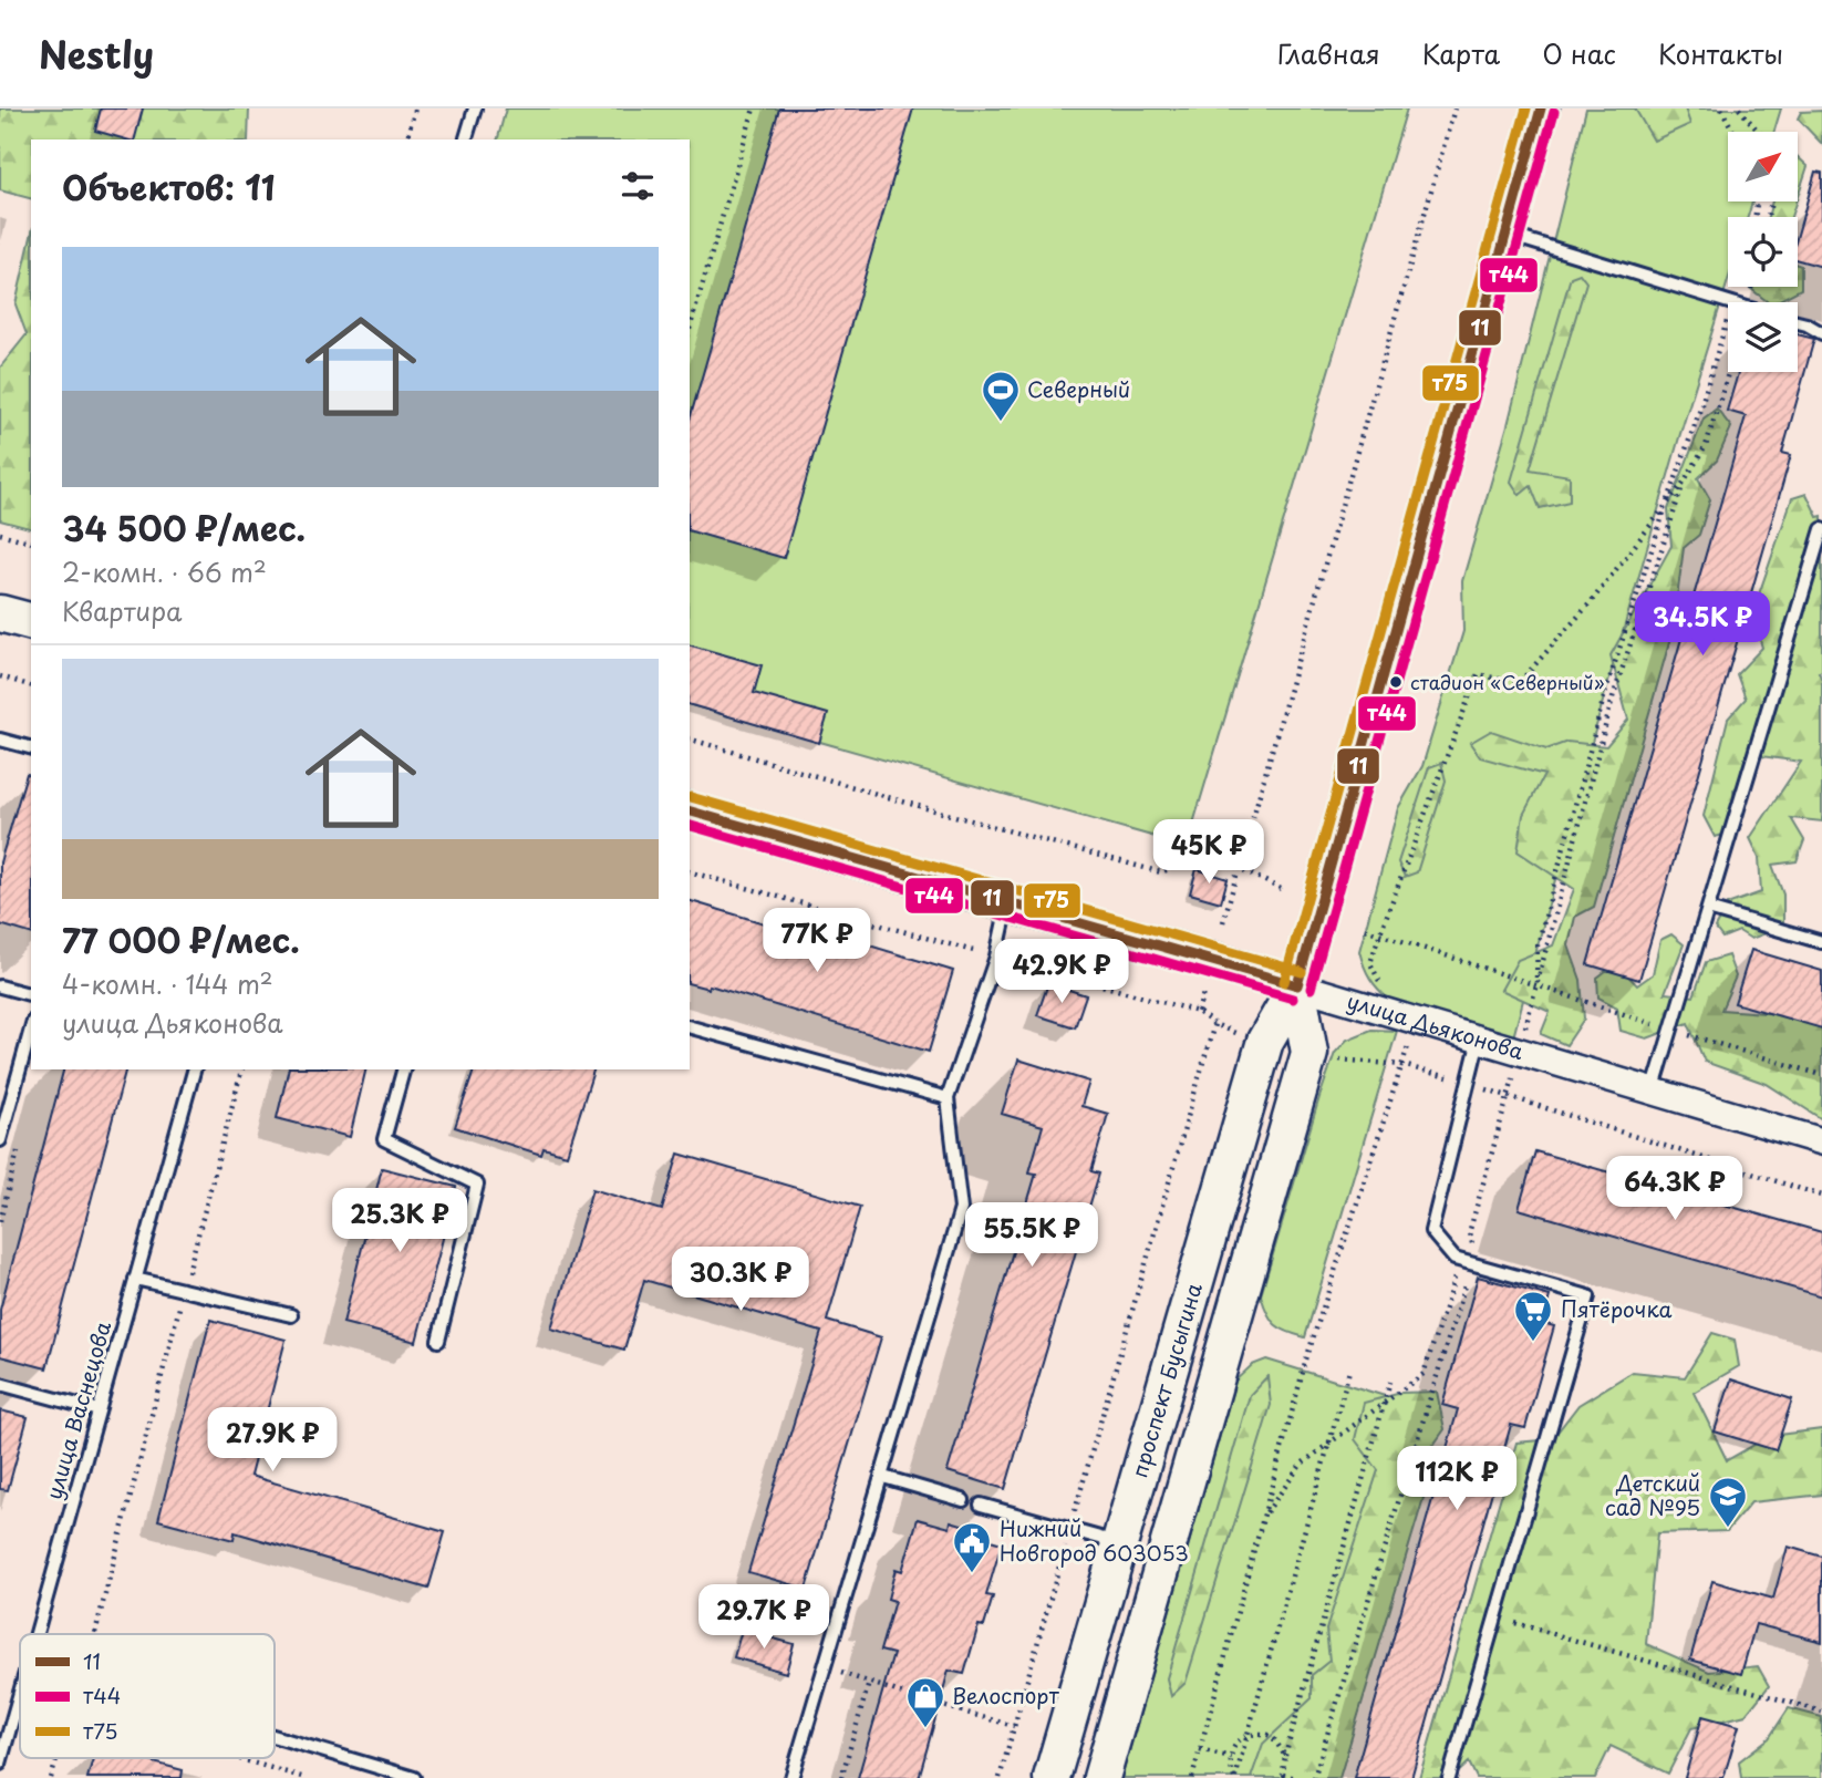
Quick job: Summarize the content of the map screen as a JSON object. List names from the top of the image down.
{
  "streets": {
    "main road": ["улица Дьяконова", "проспект Бусыгина"],
    "lane": ["улица Васнецова"]
  },
  "crossings": [
    ["улица Дьяконова", "проспект Бусыгина"]
  ],
  "places": {
    "sports": ["Северный"],
    "other": ["стадион «Северный»"],
    "supermarket": ["Пятёрочка"],
    "school or university": ["Детский сад №95"],
    "public building": ["Нижний Новгород 603053"],
    "shop": ["Велоспорт"]
  },
  "lines": ["transit line 11", "transit line т75", "transit line т44"],
  "legend": ["11", "т44", "т75"],
  "north": "top right",
  "page": {
    "header": "Nestly",
    "nav": [
      "Главная",
      "Карта",
      "О нас",
      "Контакты"
    ],
    "heading": "Объектов: 11",
    "list": [
      {
        "name": "34 500 ₽/мес.",
        "note": "2-комн. · 66 m² · Квартира"
      },
      {
        "name": "77 000 ₽/мес.",
        "note": "4-комн. · 144 m² · улица Дьяконова"
      }
    ],
    "price": [
      "34.5K ₽",
      "45K ₽",
      "77K ₽",
      "42.9K ₽",
      "64.3K ₽",
      "25.3K ₽",
      "55.5K ₽",
      "30.3K ₽",
      "27.9K ₽",
      "112K ₽",
      "29.7K ₽"
    ]
  }
}
